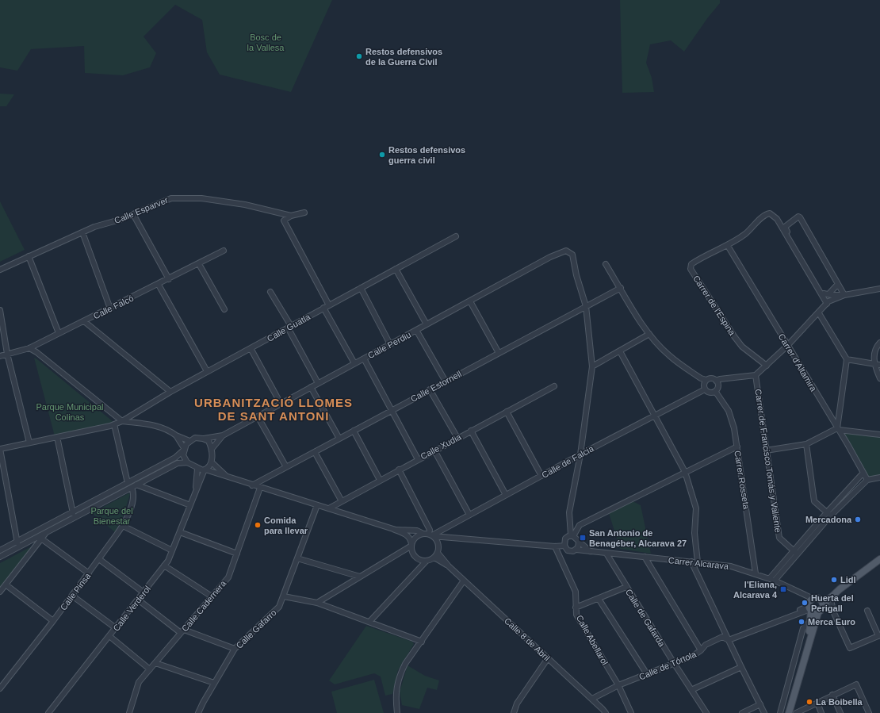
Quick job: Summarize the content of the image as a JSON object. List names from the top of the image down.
{
  "streets": {
    "street": [
      "Calle Esparver",
      "Carrer de l'Espina",
      "Calle Falcó",
      "Calle Guatla",
      "Calle Perdiu",
      "Carrer d'Altamira",
      "Calle Estornell",
      "Calle Xudia",
      "Carrer de Francisco Tomás y Valiente",
      "Calle de Falcia",
      "Carrer Rosseta",
      "Carrer Alcarava",
      "Calle Pinsa",
      "Calle Cadernera",
      "Calle Verderol",
      "Calle de Gafarda",
      "Calle Gafarro",
      "Calle 8 de Abril",
      "Calle Abellarol",
      "Calle de Tórtola"
    ]
  },
  "crossings": [
    ["Carrer de l'Espina", "Carrer d'Altamira"],
    ["Calle Perdiu", "Calle Estornell"],
    ["Calle Perdiu", "Calle de Falcia"],
    ["Calle Perdiu", "Carrer Alcarava"],
    ["Calle Perdiu", "Calle Verderol"],
    ["Calle de Falcia", "Carrer Rosseta"],
    ["Calle de Falcia", "Calle 8 de Abril"],
    ["Carrer Rosseta", "Carrer Alcarava"],
    ["Carrer Alcarava", "Calle de Gafarda"],
    ["Carrer Alcarava", "Calle de Tórtola"],
    ["Calle de Gafarda", "Calle de Tórtola"],
    ["Calle 8 de Abril", "Calle de Tórtola"],
    ["Calle Abellarol", "Calle de Tórtola"]
  ],
  "districts": ["URBANITZACIÓ LLOMES DE SANT ANTONI"],
  "parks": ["Bosc de la Vallesa", "Parque Municipal Colinas", "Parque del Bienestar"],
  "places": {
    "other": [
      "Restos defensivos de la Guerra Civil",
      "Restos defensivos guerra civil",
      "Mercadona",
      "Comida para llevar",
      "Lidl",
      "Huerta del Perigall",
      "Merca Euro",
      "La Boibella"
    ],
    "transit": ["San Antonio de Benagéber, Alcarava 27", "l'Eliana, Alcarava 4"]
  }
}
